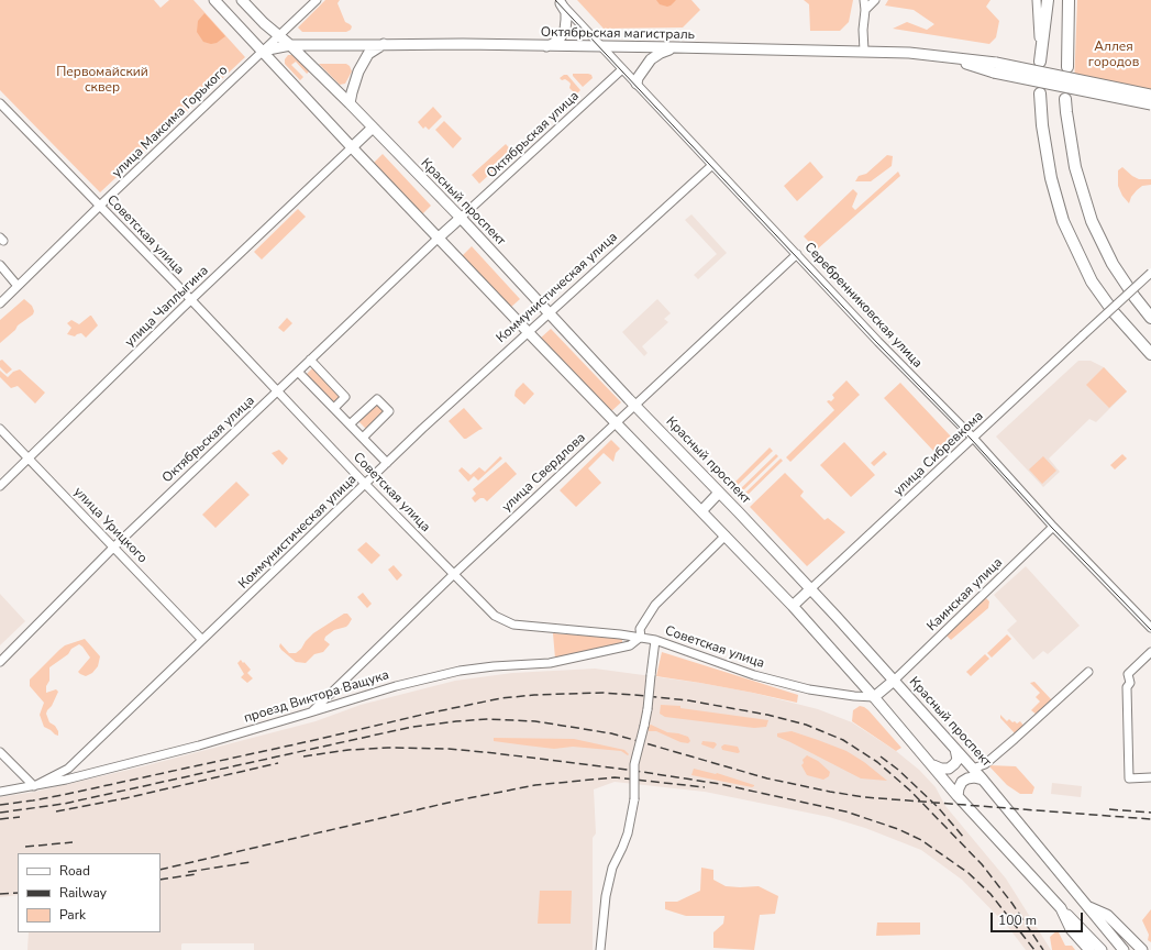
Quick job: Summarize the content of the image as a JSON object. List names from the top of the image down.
{
  "streets": {
    "main road": ["Октябрьская магистраль", "Красный проспект"],
    "street": [
      "улица Максима Горького",
      "Октябрьская улица",
      "Советская улица",
      "Коммунистическая улица",
      "Серебренниковская улица",
      "улица Чаплыгина",
      "улица Сибревкома",
      "улица Свердлова",
      "улица Урицкого",
      "Каинская улица",
      "проезд Виктора Ващука"
    ]
  },
  "crossings": [
    ["Октябрьская магистраль", "улица Максима Горького"],
    ["Октябрьская магистраль", "Красный проспект"],
    ["Октябрьская магистраль", "Серебренниковская улица"],
    ["улица Максима Горького", "Красный проспект"],
    ["улица Максима Горького", "Советская улица"],
    ["Октябрьская улица", "Красный проспект"],
    ["Октябрьская улица", "Советская улица"],
    ["Октябрьская улица", "Серебренниковская улица"],
    ["Октябрьская улица", "улица Урицкого"],
    ["Красный проспект", "Коммунистическая улица"],
    ["Красный проспект", "улица Сибревкома"],
    ["Красный проспект", "улица Свердлова"],
    ["Красный проспект", "Каинская улица"],
    ["Советская улица", "Коммунистическая улица"],
    ["Советская улица", "улица Чаплыгина"],
    ["Советская улица", "улица Свердлова"],
    ["Советская улица", "проезд Виктора Ващука"],
    ["Коммунистическая улица", "Серебренниковская улица"],
    ["Коммунистическая улица", "улица Урицкого"],
    ["Коммунистическая улица", "проезд Виктора Ващука"],
    ["Серебренниковская улица", "улица Сибревкома"],
    ["Серебренниковская улица", "улица Свердлова"],
    ["Серебренниковская улица", "Каинская улица"],
    ["улица Чаплыгина", "улица Урицкого"],
    ["улица Свердлова", "проезд Виктора Ващука"]
  ],
  "parks": ["Аллея городов", "Первомайский сквер"],
  "legend": ["Road", "Railway", "Park"],
  "scale_bar": "100 m"
}
